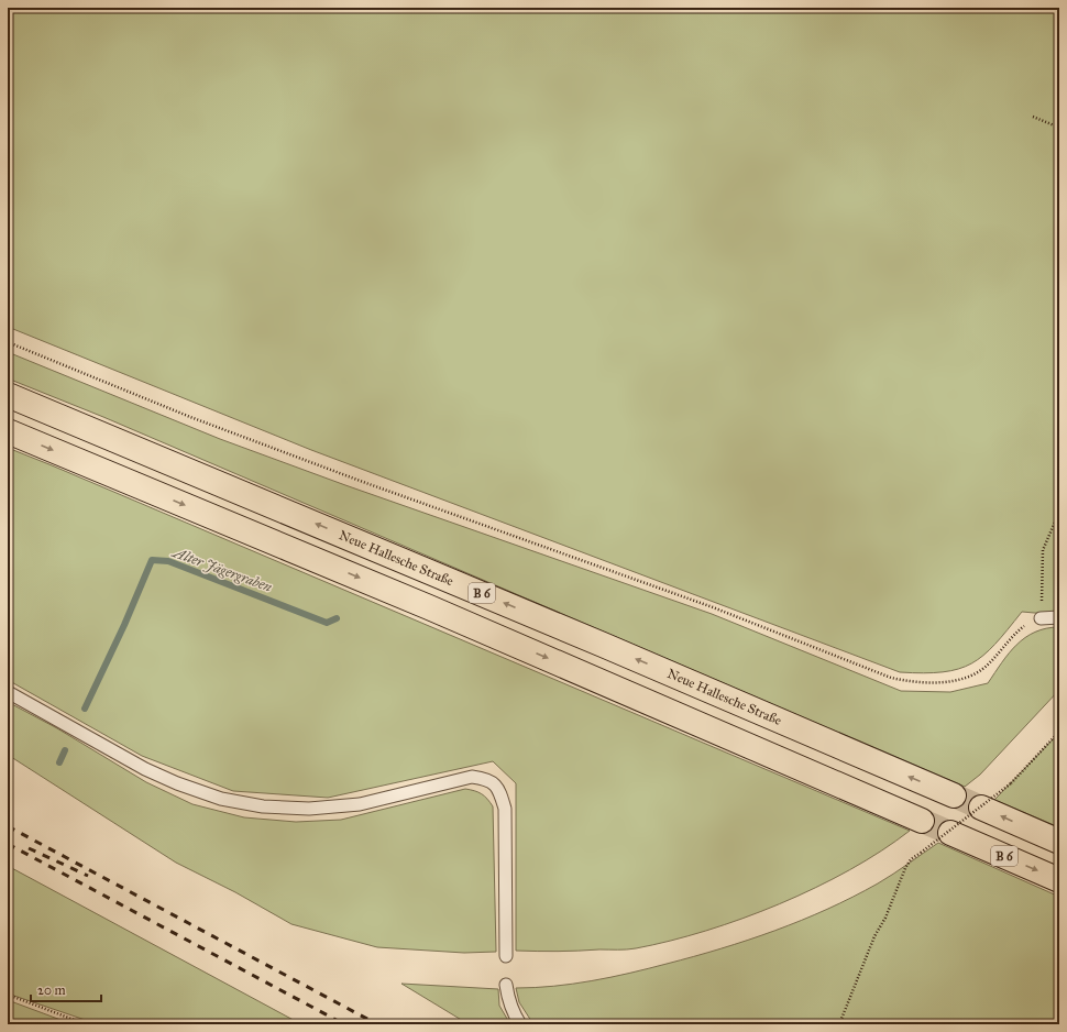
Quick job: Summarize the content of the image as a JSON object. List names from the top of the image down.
{
  "streets": {
    "main road": ["Neue Hallesche Straße", "B 6"]
  },
  "water": ["Alter Jägergraben"],
  "scale_bar": "20 m"
}
